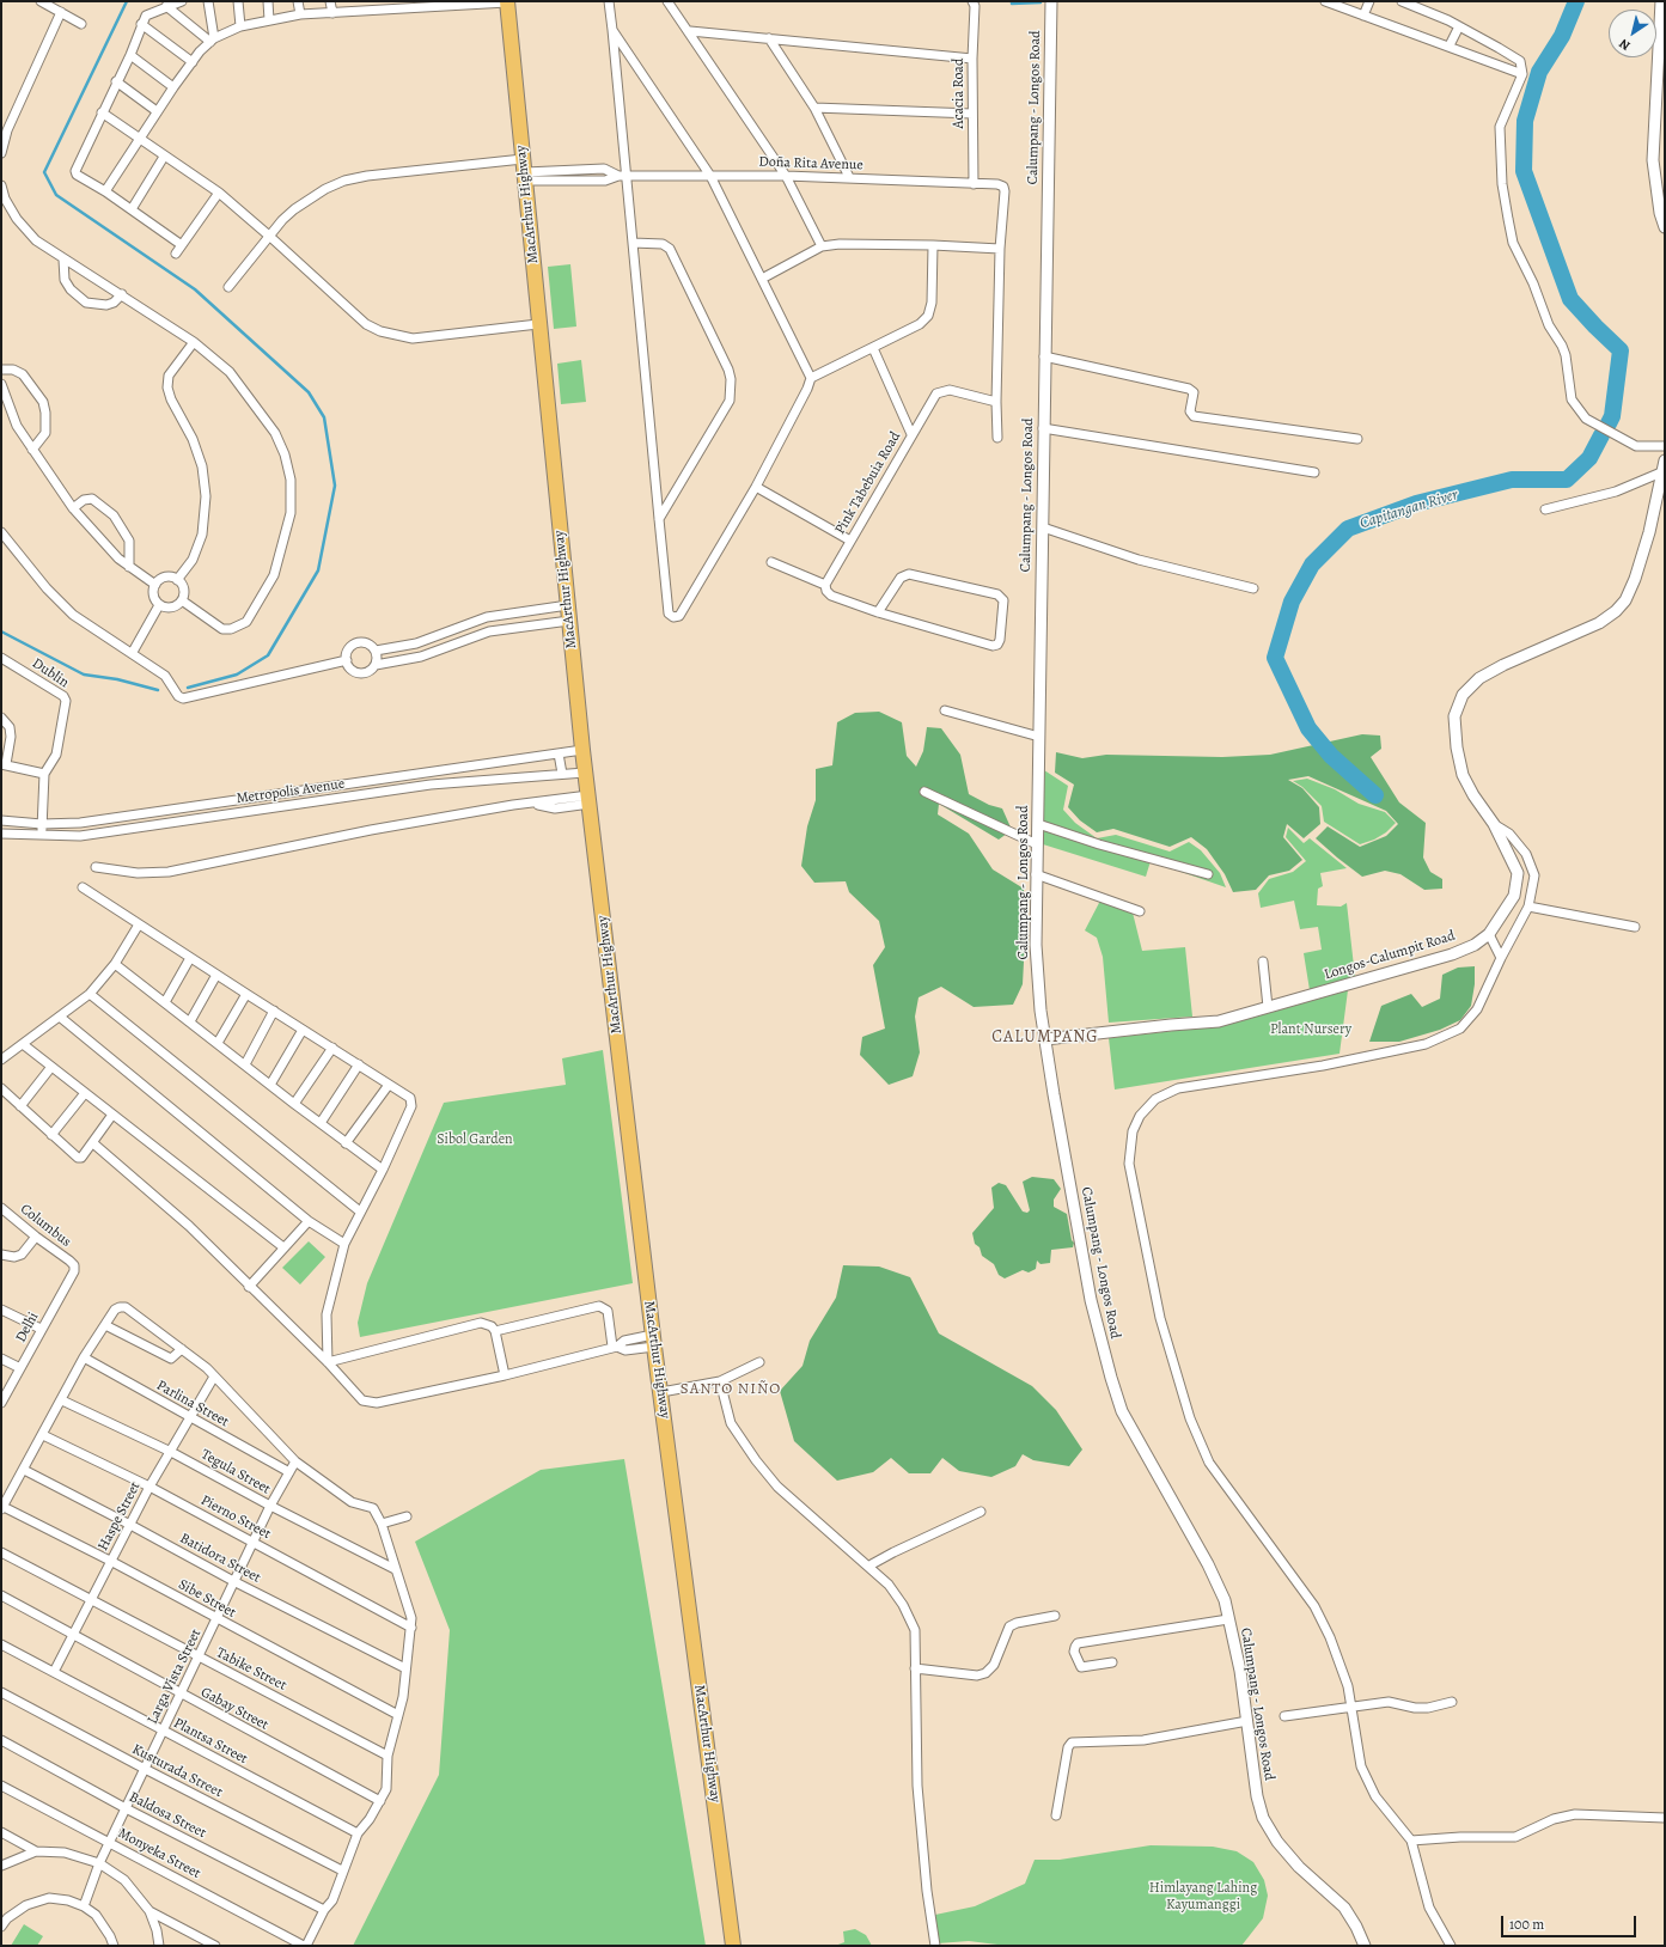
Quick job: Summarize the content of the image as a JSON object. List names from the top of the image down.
{
  "streets": {
    "highway": ["MacArthur Highway"],
    "street": [
      "Acacia Road",
      "Calumpang - Longos Road",
      "Doña Rita Avenue",
      "Pink Tabebuia Road",
      "Dublin",
      "Metropolis Avenue",
      "Longos-Calumpit Road",
      "Columbus",
      "Delhi",
      "Parlina Street",
      "Tegula Street",
      "Haspe Street",
      "Pierno Street",
      "Batidora Street",
      "Sibe Street",
      "Tabike Street",
      "Larga Vista Street",
      "Gabay Street",
      "Plantsa Street",
      "Kusturada Street",
      "Baldosa Street",
      "Monyeka Street"
    ]
  },
  "crossings": [
    ["Acacia Road", "Doña Rita Avenue"],
    ["Calumpang - Longos Road", "Longos-Calumpit Road"],
    ["Doña Rita Avenue", "MacArthur Highway"],
    ["MacArthur Highway", "Metropolis Avenue"],
    ["Columbus", "Delhi"],
    ["Parlina Street", "Haspe Street"],
    ["Parlina Street", "Larga Vista Street"],
    ["Tegula Street", "Haspe Street"],
    ["Tegula Street", "Larga Vista Street"],
    ["Haspe Street", "Pierno Street"],
    ["Haspe Street", "Batidora Street"],
    ["Haspe Street", "Sibe Street"],
    ["Haspe Street", "Tabike Street"],
    ["Haspe Street", "Gabay Street"],
    ["Haspe Street", "Plantsa Street"],
    ["Pierno Street", "Larga Vista Street"],
    ["Batidora Street", "Larga Vista Street"],
    ["Sibe Street", "Larga Vista Street"],
    ["Tabike Street", "Larga Vista Street"],
    ["Larga Vista Street", "Gabay Street"],
    ["Larga Vista Street", "Plantsa Street"],
    ["Larga Vista Street", "Kusturada Street"],
    ["Larga Vista Street", "Baldosa Street"],
    ["Larga Vista Street", "Monyeka Street"]
  ],
  "districts": ["CALUMPANG", "SANTO NIÑO"],
  "water": ["Capitangan River"],
  "parks": ["Plant Nursery", "Sibol Garden", "Himlayang Lahing Kayumanggi"],
  "scale_bar": "100 m",
  "north": "bottom left"
}
